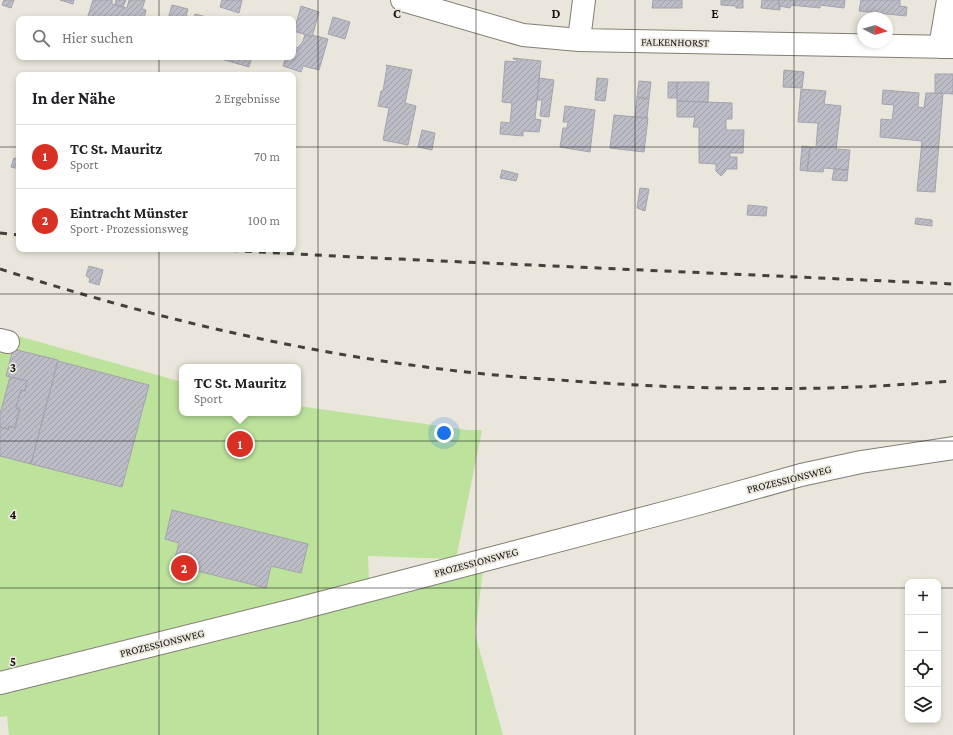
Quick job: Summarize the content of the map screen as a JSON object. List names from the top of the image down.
{
  "streets": {
    "street": ["FALKENHORST", "PROZESSIONSWEG"]
  },
  "north": "right",
  "page": {
    "search": "Hier suchen",
    "heading": ["In der Nähe", "2 Ergebnisse"],
    "list": [
      {
        "mark": "1",
        "name": "TC St. Mauritz",
        "note": "Sport",
        "value": "70 m"
      },
      {
        "mark": "2",
        "name": "Eintracht Münster",
        "note": "Sport · Prozessionsweg",
        "value": "100 m"
      }
    ],
    "popup": ["TC St. Mauritz", "Sport"],
    "pins": ["1", "2"],
    "map_buttons": ["+", "−"]
  },
  "grid": {
    "columns": ["C", "D", "E"],
    "rows": ["3", "4", "5"]
  }
}
